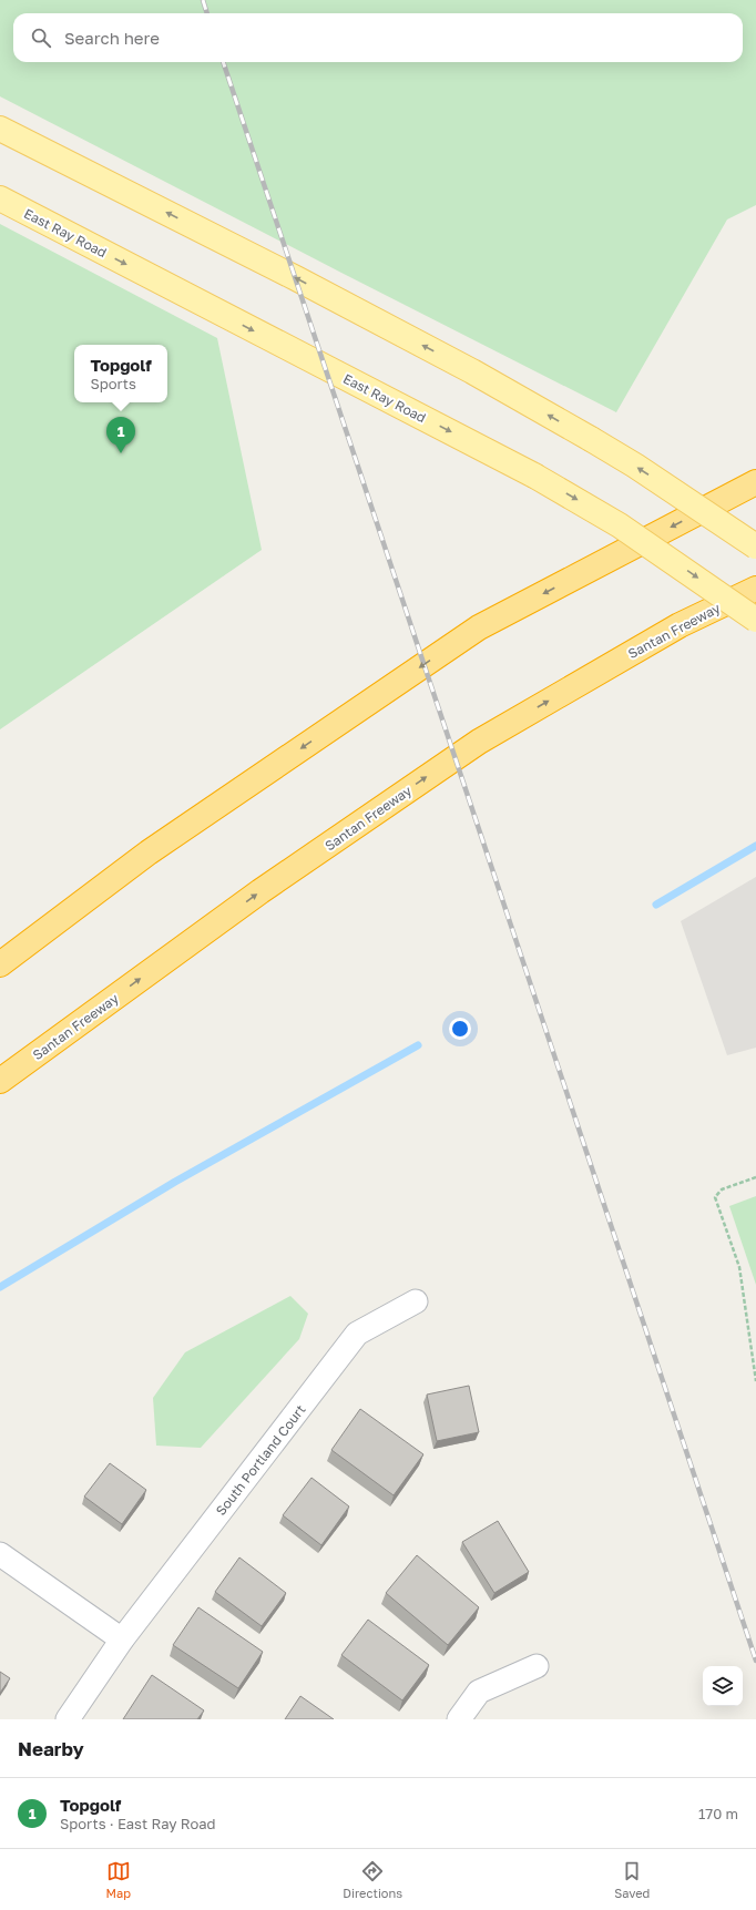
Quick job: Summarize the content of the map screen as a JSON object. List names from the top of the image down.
{
  "streets": {
    "highway": ["Santan Freeway"],
    "main road": ["East Ray Road"],
    "street": ["South Portland Court"]
  },
  "page": {
    "search": "Search here",
    "popup": ["Topgolf", "Sports"],
    "pins": "1",
    "heading": "Nearby",
    "list": [
      {
        "mark": "1",
        "name": "Topgolf",
        "note": "Sports · East Ray Road",
        "value": "170 m"
      }
    ],
    "nav": ["Map", "Directions", "Saved"]
  }
}
